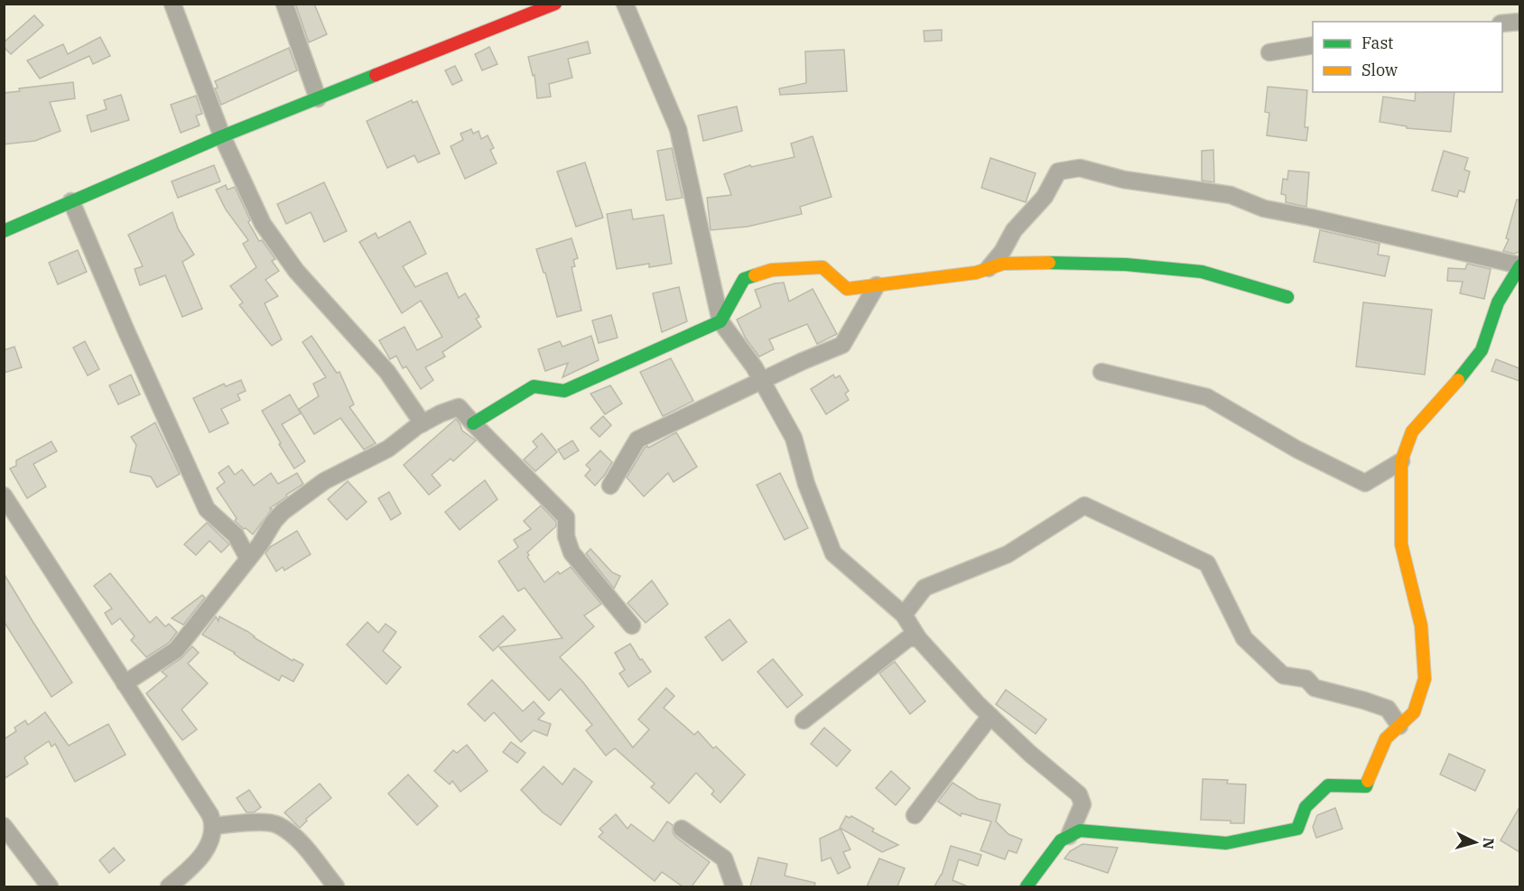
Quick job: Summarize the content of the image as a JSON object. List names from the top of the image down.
{
  "legend": ["Fast", "Slow"],
  "north": "right"
}
